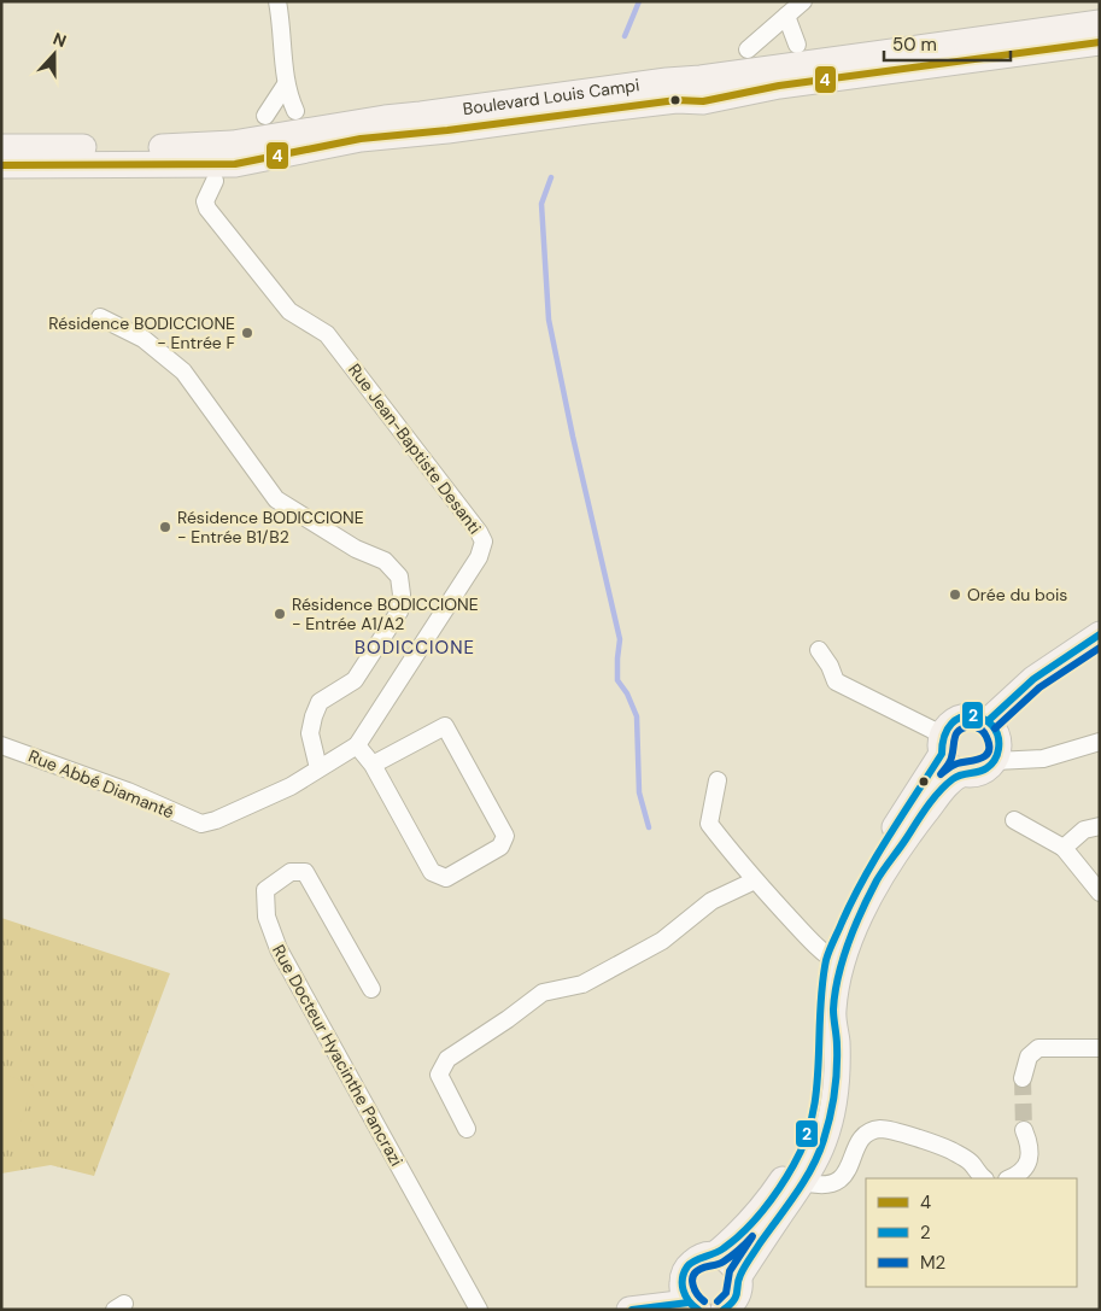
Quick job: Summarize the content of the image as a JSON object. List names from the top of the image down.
{
  "streets": {
    "main road": ["Boulevard Louis Campi"],
    "street": ["Rue Jean-Baptiste Desanti", "Rue Abbé Diamanté", "Rue Docteur Hyacinthe Pancrazi"]
  },
  "crossings": [
    ["Rue Jean-Baptiste Desanti", "Rue Abbé Diamanté"]
  ],
  "districts": ["BODICCIONE"],
  "places": [
    "Résidence BODICCIONE - Entrée F",
    "Résidence BODICCIONE - Entrée B1/B2",
    "Orée du bois",
    "Résidence BODICCIONE - Entrée A1/A2"
  ],
  "lines": ["transit line 4", "transit line 2", "transit line M2"],
  "legend": ["4", "2", "M2"],
  "scale_bar": "50 m",
  "north": "top"
}
